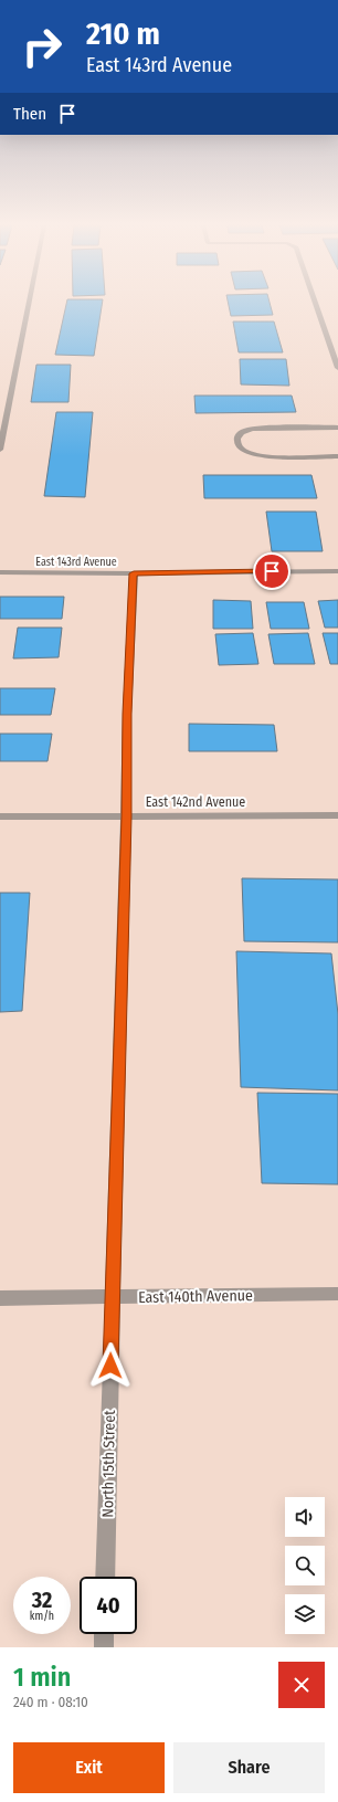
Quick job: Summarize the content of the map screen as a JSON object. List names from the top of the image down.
{
  "streets": {
    "street": [
      "East 143rd Avenue",
      "East 142nd Avenue",
      "East 140th Avenue",
      "North 15th Street"
    ]
  },
  "crossings": [
    ["East 143rd Avenue", "North 15th Street"],
    ["East 142nd Avenue", "North 15th Street"],
    ["East 140th Avenue", "North 15th Street"]
  ],
  "page": {
    "turn": ["210 m", "East 143rd Avenue"],
    "then": "Then",
    "speed": "32 km/h",
    "limit": "40",
    "heading": ["1 min", "240 m · 08:10"],
    "buttons": ["Exit", "Share"]
  }
}
